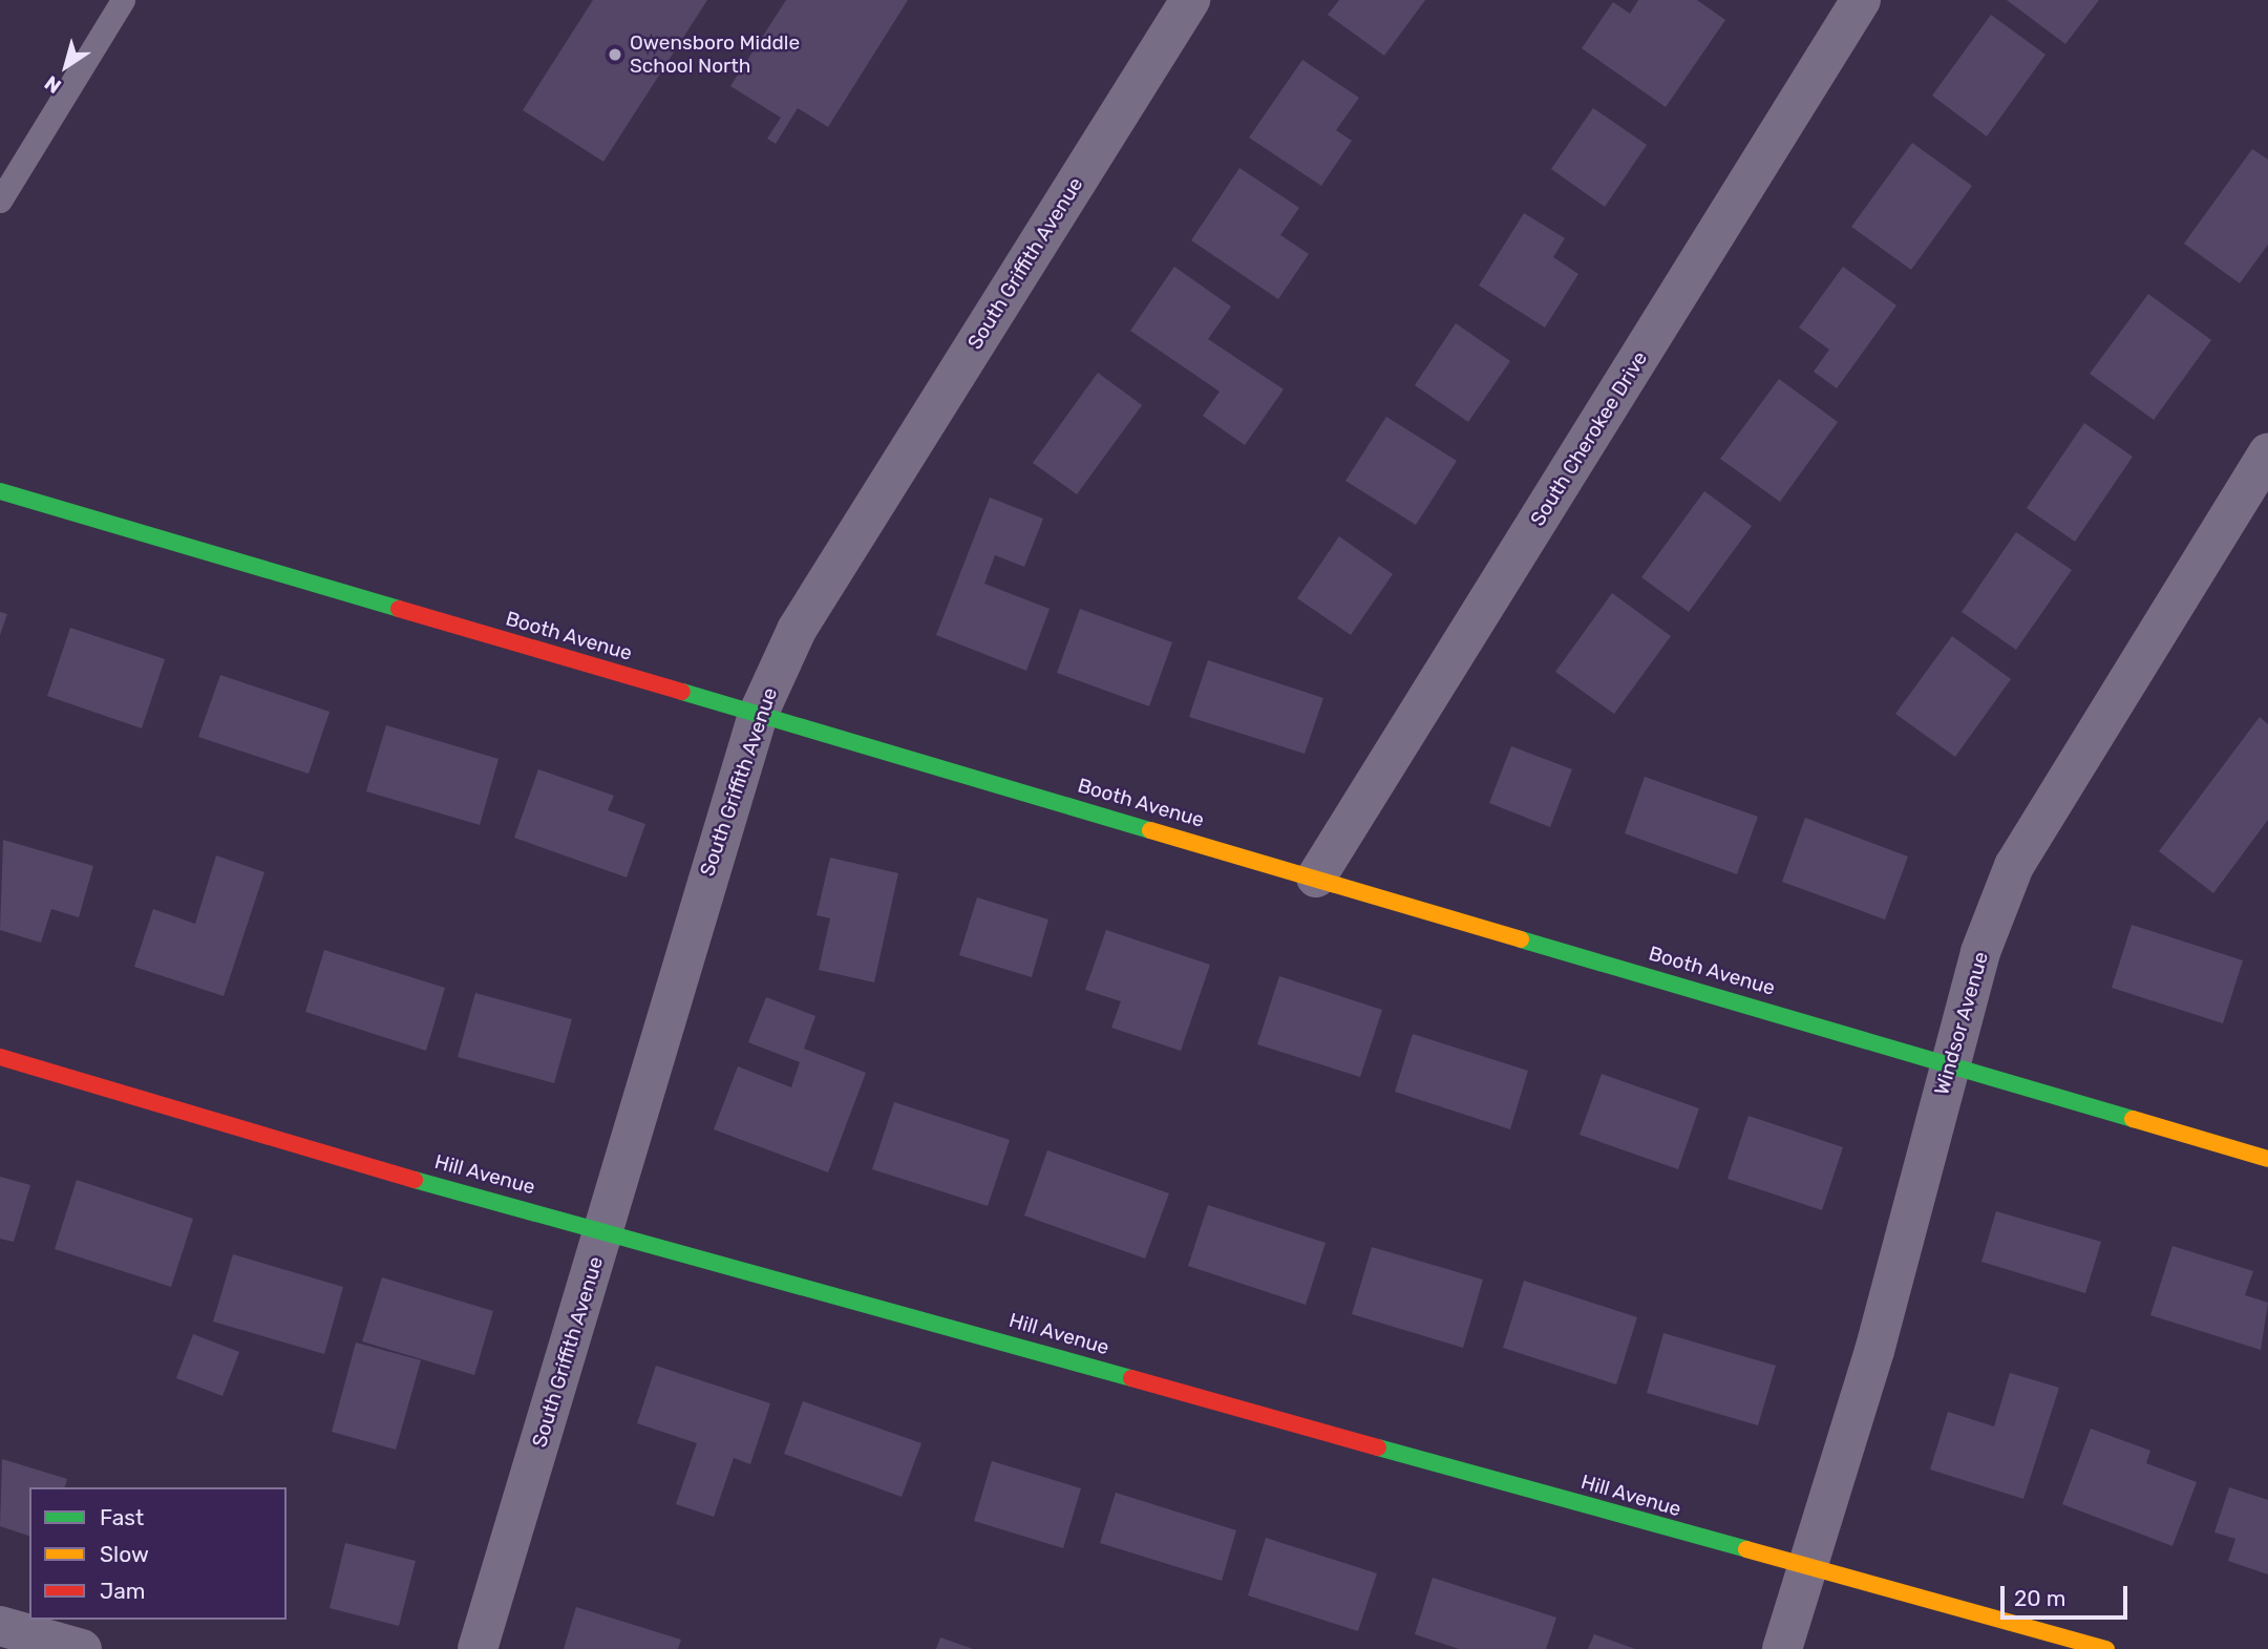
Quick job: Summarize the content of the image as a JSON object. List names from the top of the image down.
{
  "streets": {
    "street": [
      "South Griffith Avenue",
      "South Cherokee Drive",
      "Booth Avenue",
      "Windsor Avenue",
      "Hill Avenue"
    ]
  },
  "crossings": [
    ["South Griffith Avenue", "Booth Avenue"],
    ["South Griffith Avenue", "Hill Avenue"],
    ["South Cherokee Drive", "Booth Avenue"],
    ["Booth Avenue", "Windsor Avenue"],
    ["Windsor Avenue", "Hill Avenue"]
  ],
  "places": ["Owensboro Middle School North"],
  "legend": ["Fast", "Slow", "Jam"],
  "scale_bar": "20 m",
  "north": "bottom left"
}
